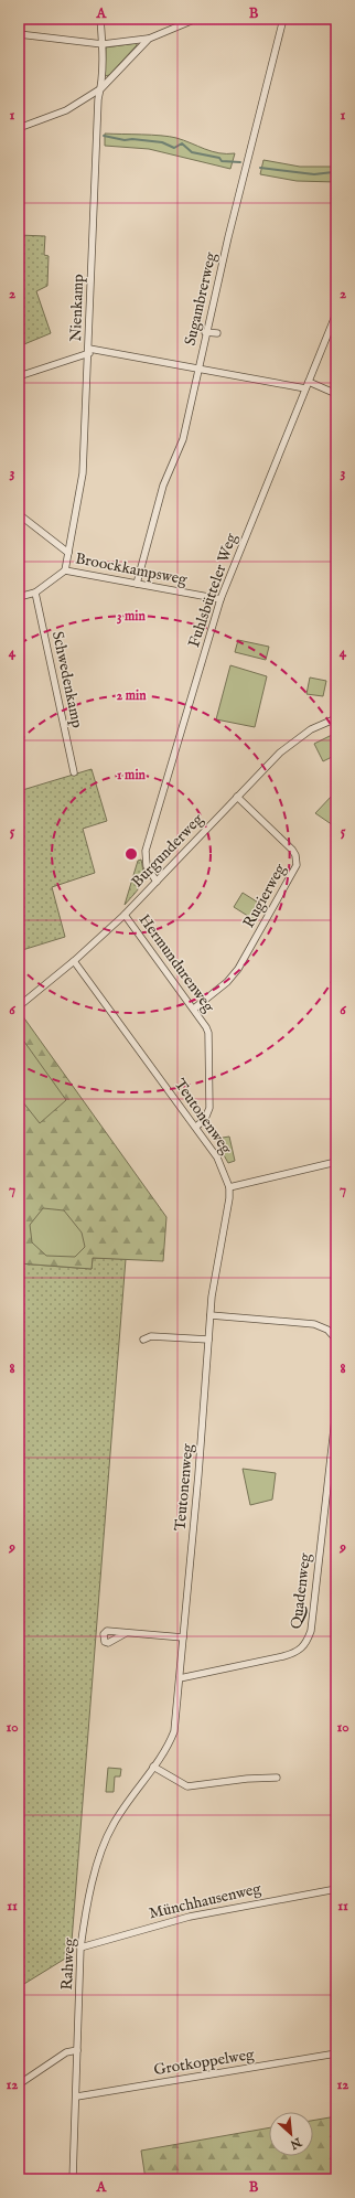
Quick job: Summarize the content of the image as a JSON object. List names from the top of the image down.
{
  "streets": {
    "street": [
      "Sugambrerweg",
      "Nienkamp",
      "Broockkampsweg",
      "Fuhlsbütteler Weg",
      "Schwedenkamp",
      "Burgunderweg",
      "Rugierweg",
      "Hermundurenweg",
      "Teutonenweg",
      "Quadenweg",
      "Münchhausenweg",
      "Rahweg",
      "Grotkoppelweg"
    ]
  },
  "crossings": [
    ["Sugambrerweg", "Broockkampsweg"],
    ["Nienkamp", "Broockkampsweg"],
    ["Broockkampsweg", "Fuhlsbütteler Weg"],
    ["Broockkampsweg", "Schwedenkamp"],
    ["Fuhlsbütteler Weg", "Burgunderweg"],
    ["Burgunderweg", "Rugierweg"],
    ["Burgunderweg", "Hermundurenweg"],
    ["Burgunderweg", "Teutonenweg"],
    ["Rugierweg", "Hermundurenweg"],
    ["Hermundurenweg", "Teutonenweg"],
    ["Teutonenweg", "Quadenweg"],
    ["Teutonenweg", "Rahweg"],
    ["Münchhausenweg", "Rahweg"],
    ["Rahweg", "Grotkoppelweg"]
  ],
  "north": "bottom right",
  "grid": {
    "columns": ["A", "B"],
    "rows": [
      "1",
      "2",
      "3",
      "4",
      "5",
      "6",
      "7",
      "8",
      "9",
      "10",
      "11",
      "12"
    ]
  },
  "rings": ["3 min", "2 min", "1 min"]
}
